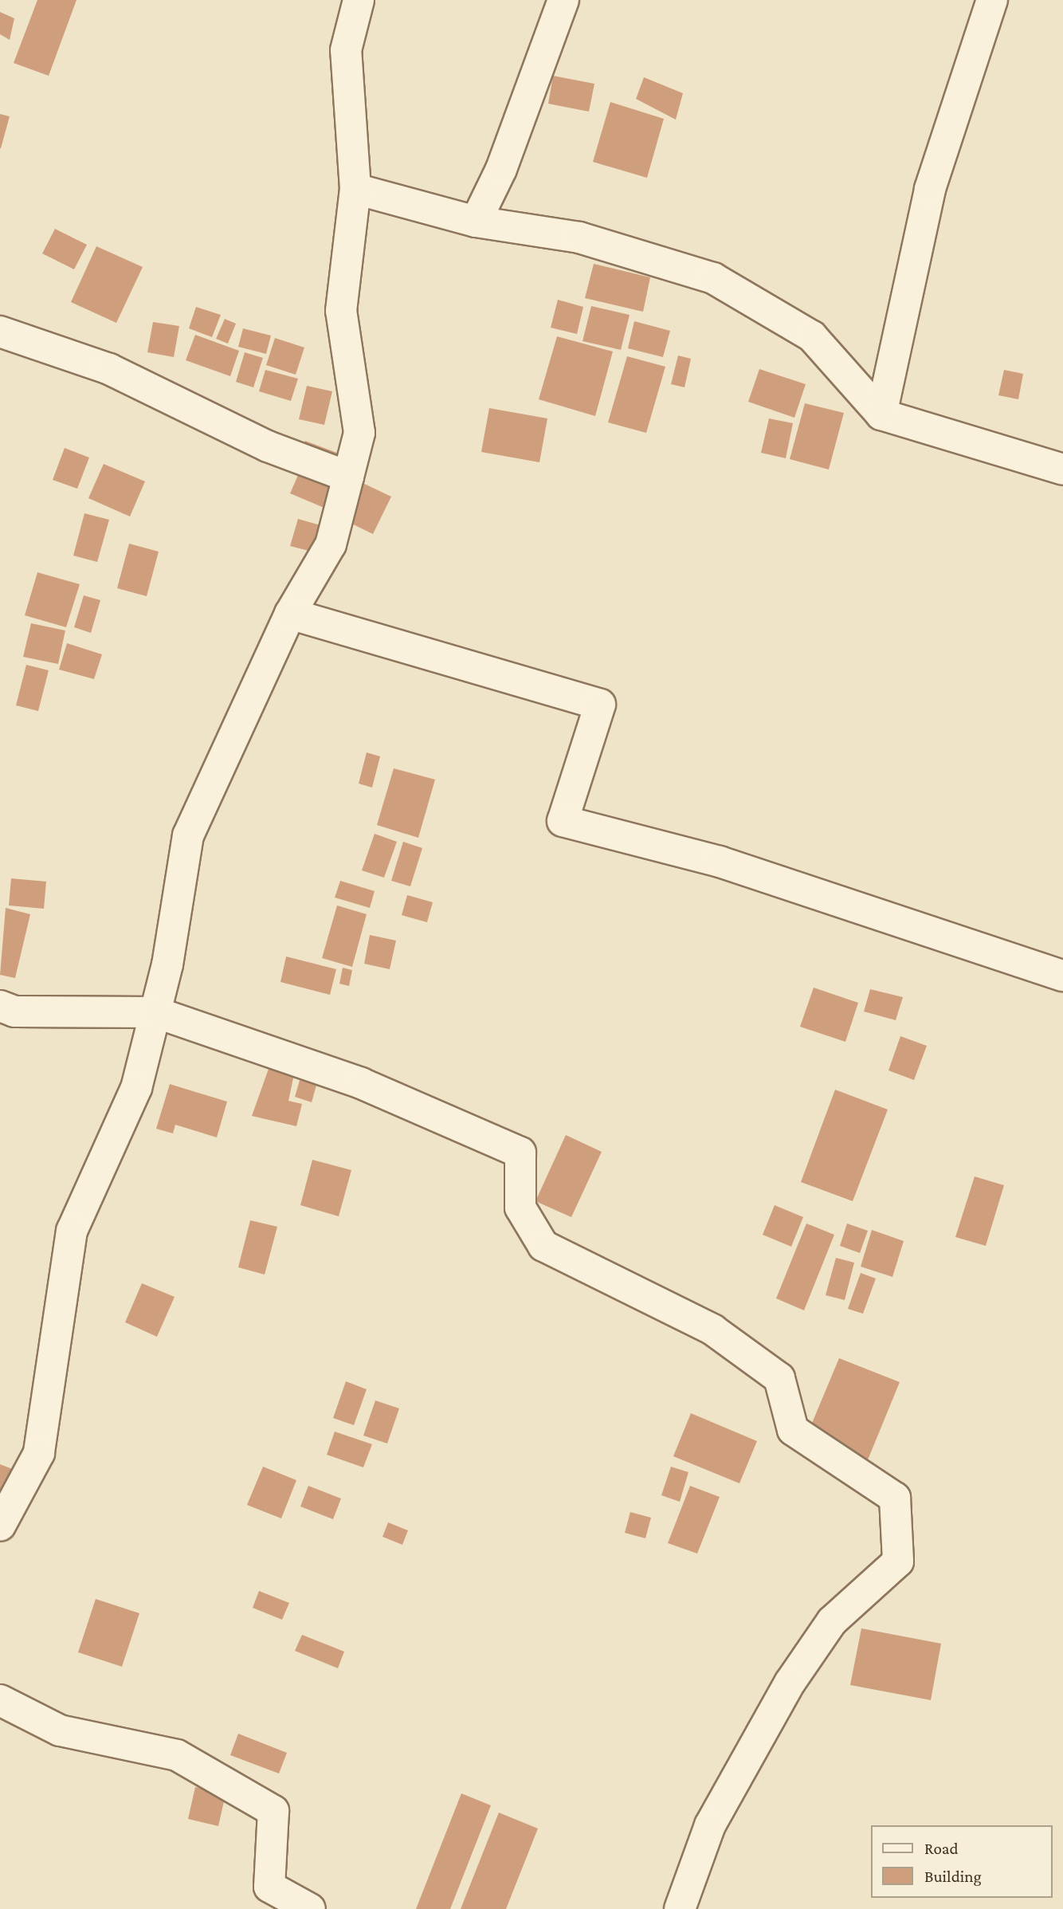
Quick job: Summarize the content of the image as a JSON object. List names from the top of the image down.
{
  "legend": ["Road", "Building"]
}
